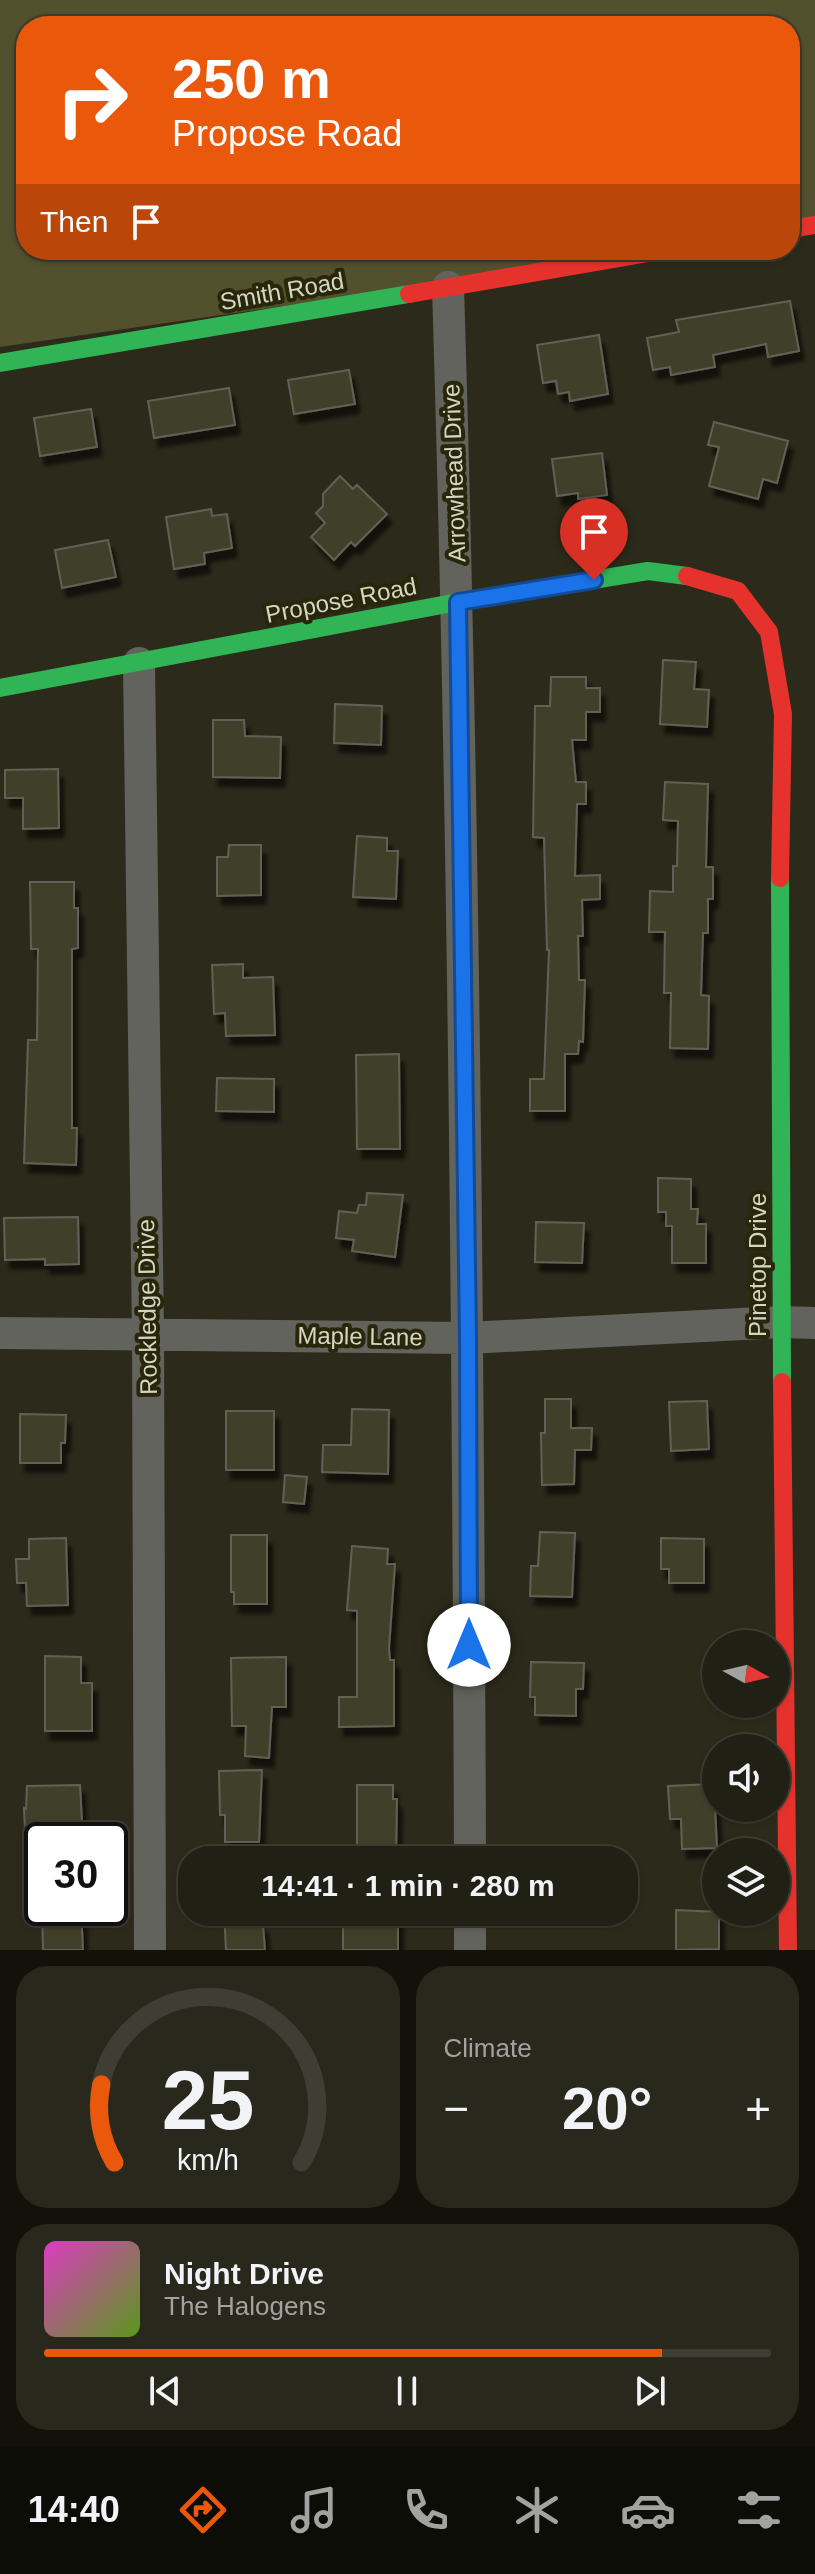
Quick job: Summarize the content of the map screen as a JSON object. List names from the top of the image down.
{
  "streets": {
    "street": [
      "Smith Road",
      "Arrowhead Drive",
      "Propose Road",
      "Pinetop Drive",
      "Rockledge Drive",
      "Maple Lane"
    ]
  },
  "crossings": [
    ["Smith Road", "Arrowhead Drive"],
    ["Arrowhead Drive", "Propose Road"],
    ["Arrowhead Drive", "Maple Lane"],
    ["Propose Road", "Pinetop Drive"],
    ["Propose Road", "Rockledge Drive"],
    ["Pinetop Drive", "Maple Lane"],
    ["Rockledge Drive", "Maple Lane"]
  ],
  "north": "right",
  "page": {
    "turn": ["250 m", "Propose Road"],
    "then": "Then",
    "limit": "30",
    "trip": "14:41 · 1 min · 280 m",
    "tile": "Climate",
    "heat": ["−", "20°", "+"],
    "song": ["Night Drive", "The Halogens"],
    "tabs": "14:40",
    "gauge": ["25", "km/h"]
  }
}
